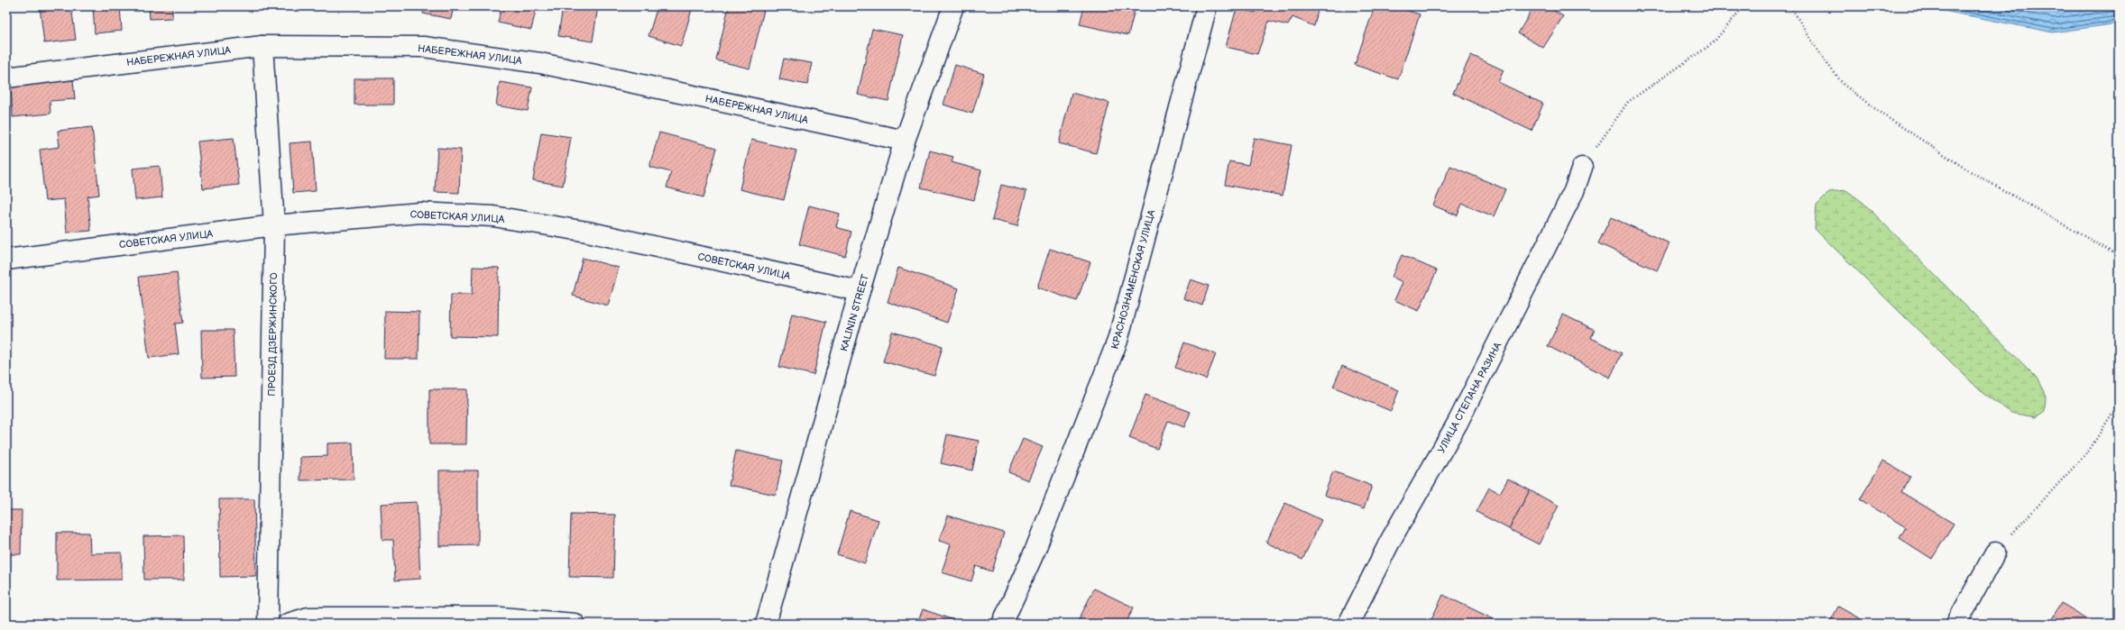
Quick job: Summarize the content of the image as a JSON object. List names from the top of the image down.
{
  "streets": {
    "street": [
      "НАБЕРЕЖНАЯ УЛИЦА",
      "СОВЕТСКАЯ УЛИЦА",
      "КРАСНОЗНАМЕНСКАЯ УЛИЦА",
      "KALININ STREET",
      "ПРОЕЗД ДЗЕРЖИНСКОГО",
      "УЛИЦА СТЕПАНА РАЗИНА"
    ]
  },
  "crossings": [
    ["НАБЕРЕЖНАЯ УЛИЦА", "KALININ STREET"],
    ["НАБЕРЕЖНАЯ УЛИЦА", "ПРОЕЗД ДЗЕРЖИНСКОГО"],
    ["СОВЕТСКАЯ УЛИЦА", "KALININ STREET"],
    ["СОВЕТСКАЯ УЛИЦА", "ПРОЕЗД ДЗЕРЖИНСКОГО"]
  ]
}
